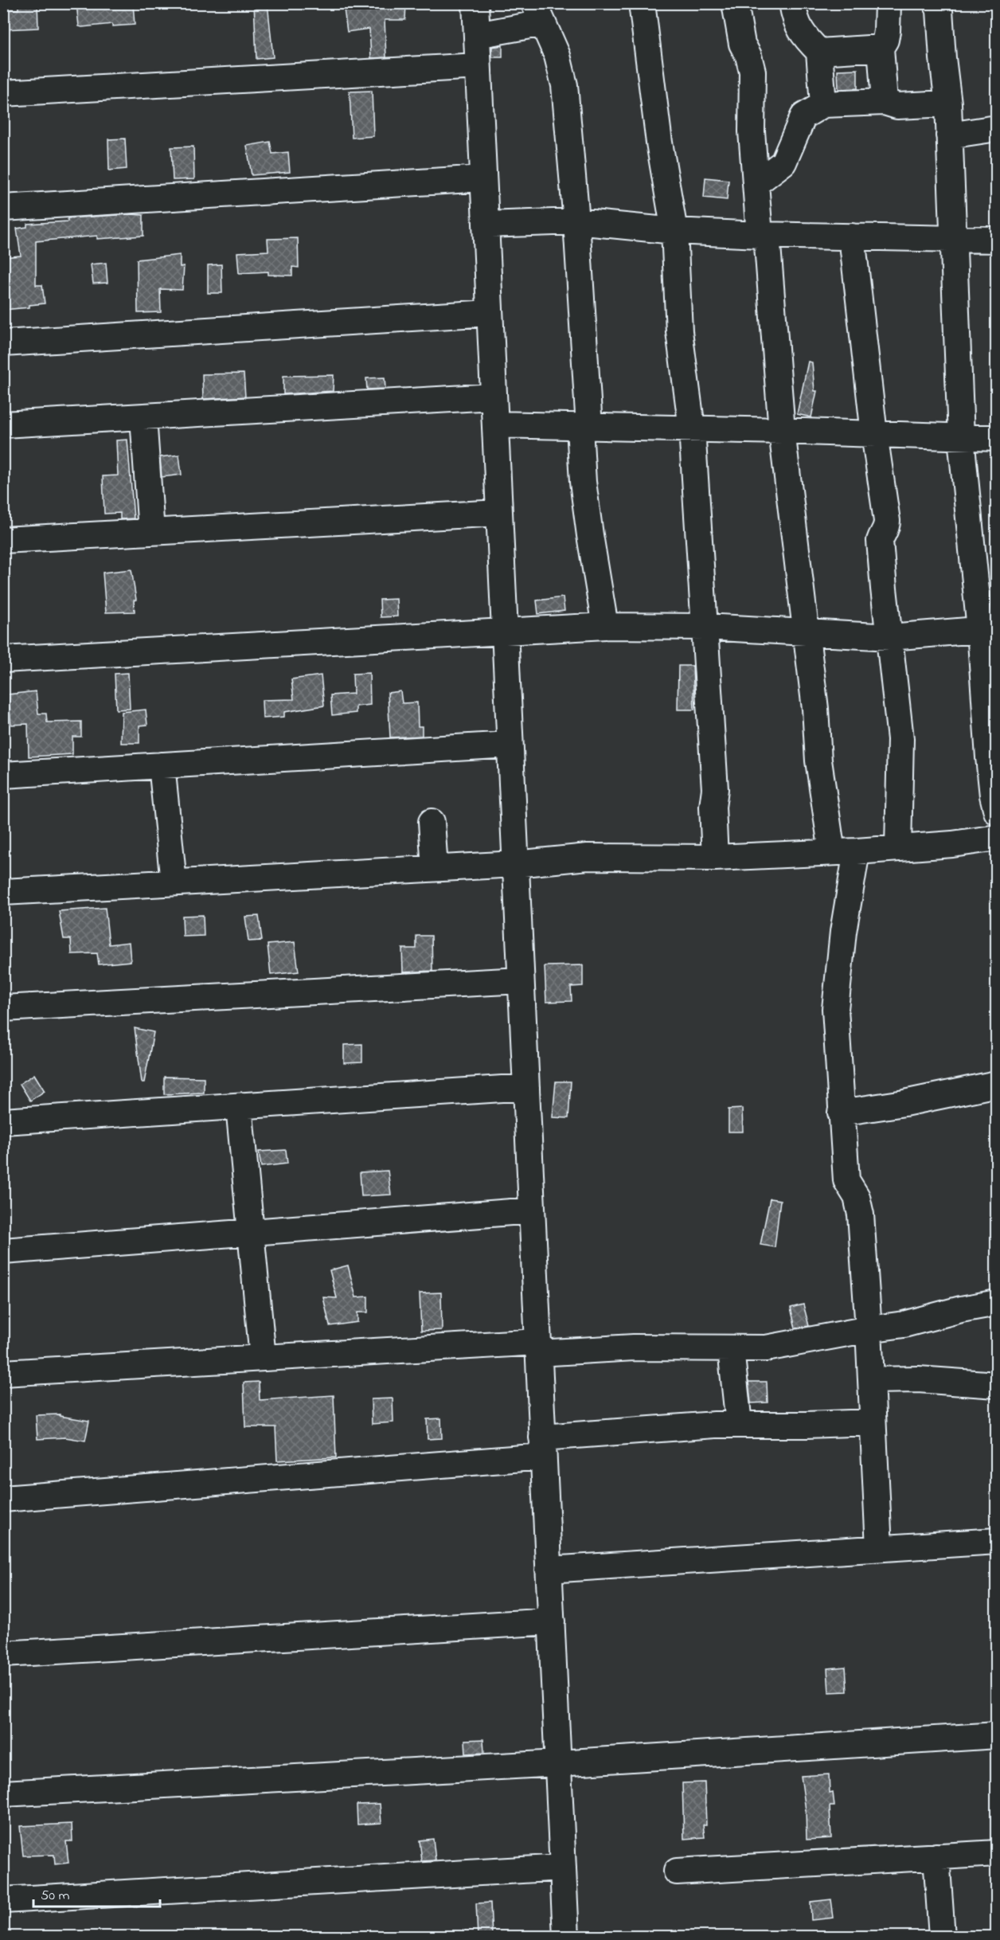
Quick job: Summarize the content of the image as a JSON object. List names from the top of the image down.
{
  "scale_bar": "50 m"
}
